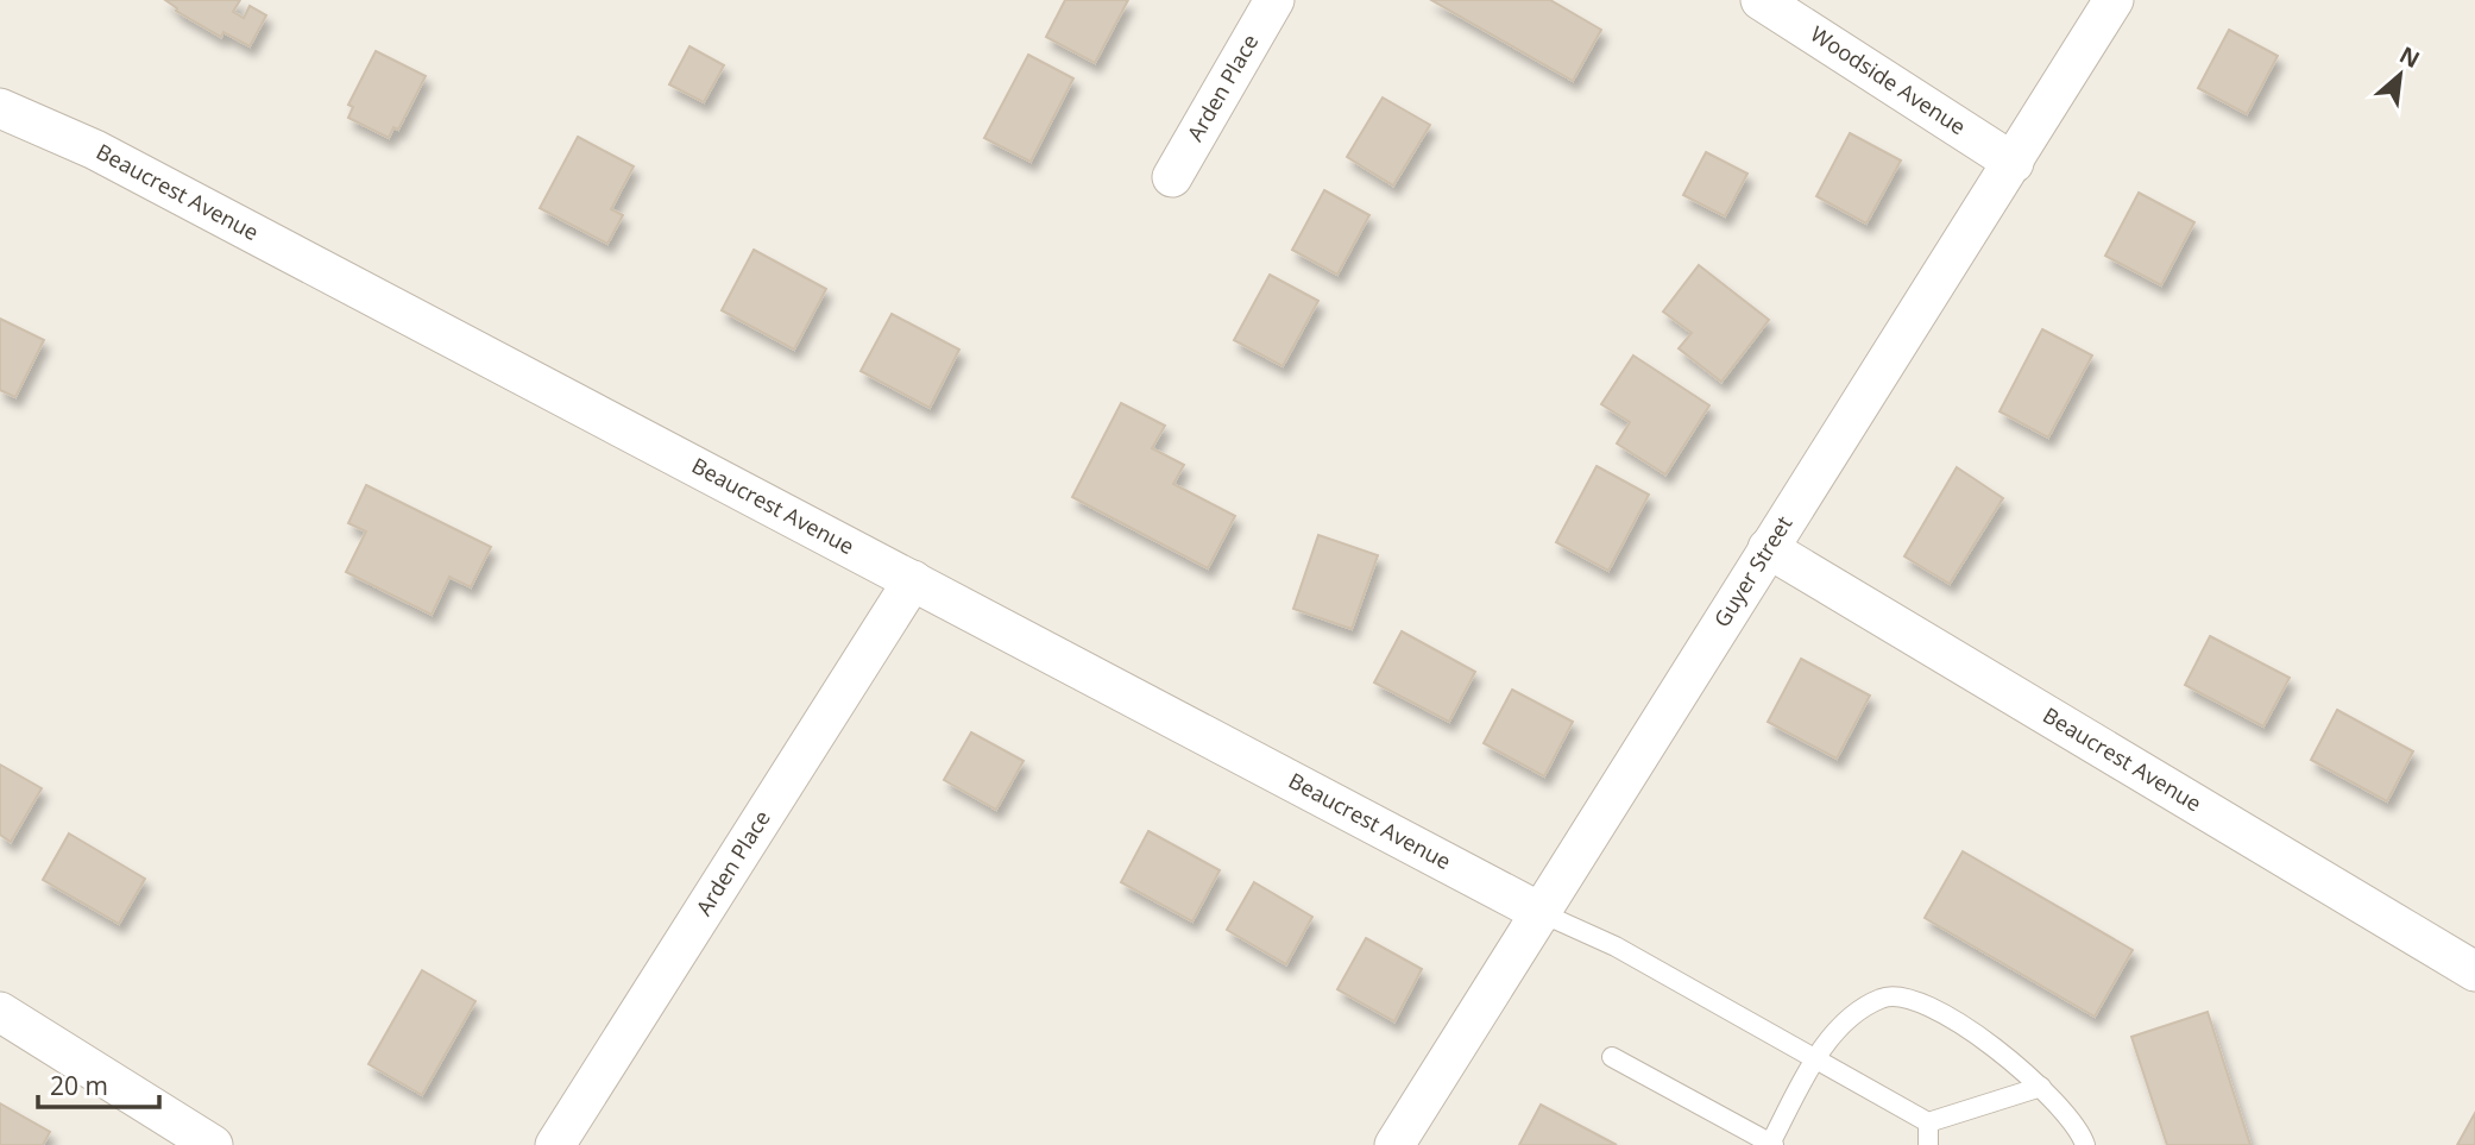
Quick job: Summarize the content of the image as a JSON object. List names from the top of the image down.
{
  "streets": {
    "street": [
      "Woodside Avenue",
      "Arden Place",
      "Beaucrest Avenue",
      "Guyer Street"
    ]
  },
  "crossings": [
    ["Woodside Avenue", "Guyer Street"],
    ["Arden Place", "Beaucrest Avenue"],
    ["Beaucrest Avenue", "Guyer Street"]
  ],
  "scale_bar": "20 m",
  "north": "top right"
}
